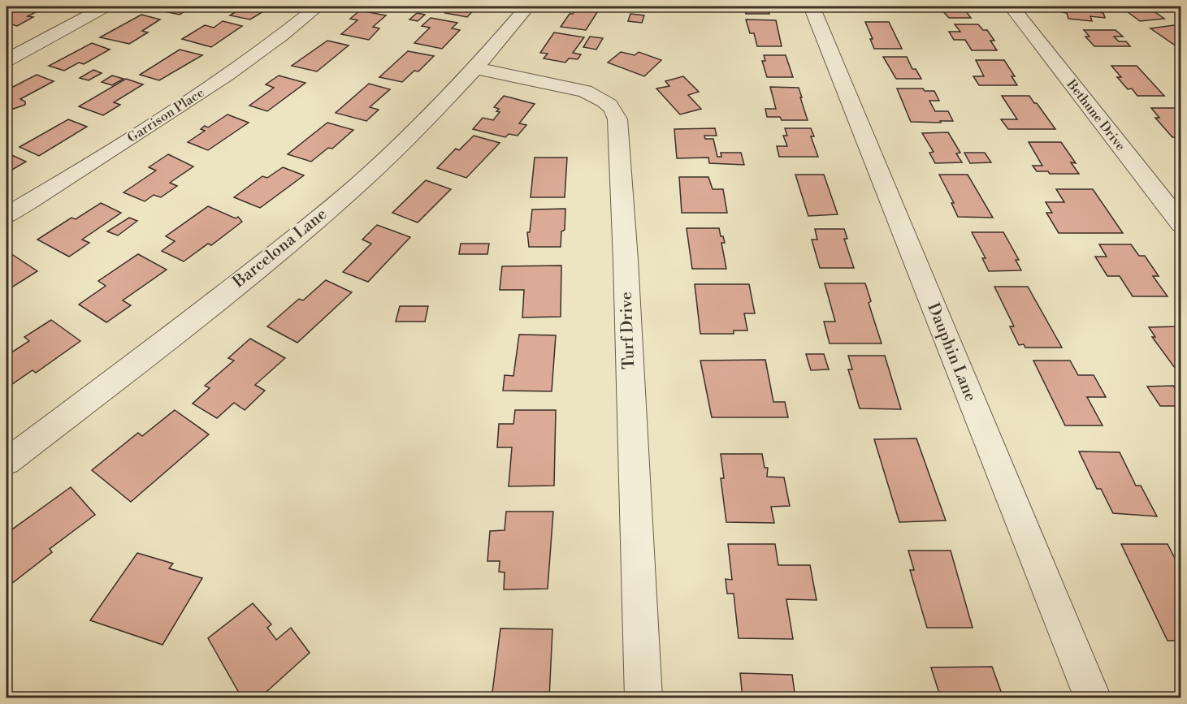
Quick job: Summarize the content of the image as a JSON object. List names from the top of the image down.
{
  "streets": {
    "street": [
      "Garrison Place",
      "Bethune Drive",
      "Barcelona Lane",
      "Turf Drive",
      "Dauphin Lane"
    ]
  },
  "crossings": [
    ["Barcelona Lane", "Turf Drive"]
  ]
}
